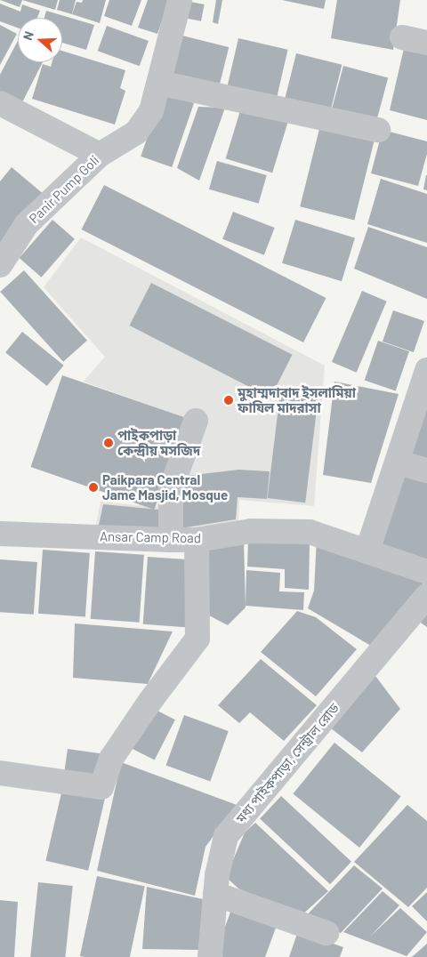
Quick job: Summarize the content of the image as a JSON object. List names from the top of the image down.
{
  "streets": {
    "street": ["Panir Pump Goli", "Ansar Camp Road", "মধ্য পাইকপাড়া, সেন্ট্রাল রোড"]
  },
  "places": ["মুহাম্মদাবাদ ইসলামিয়া ফাযিল মাদরাসা", "পাইকপাড়া কেন্দ্রীয় মসজিদ", "Paikpara Central Jame Masjid, Mosque"],
  "north": "left"
}
